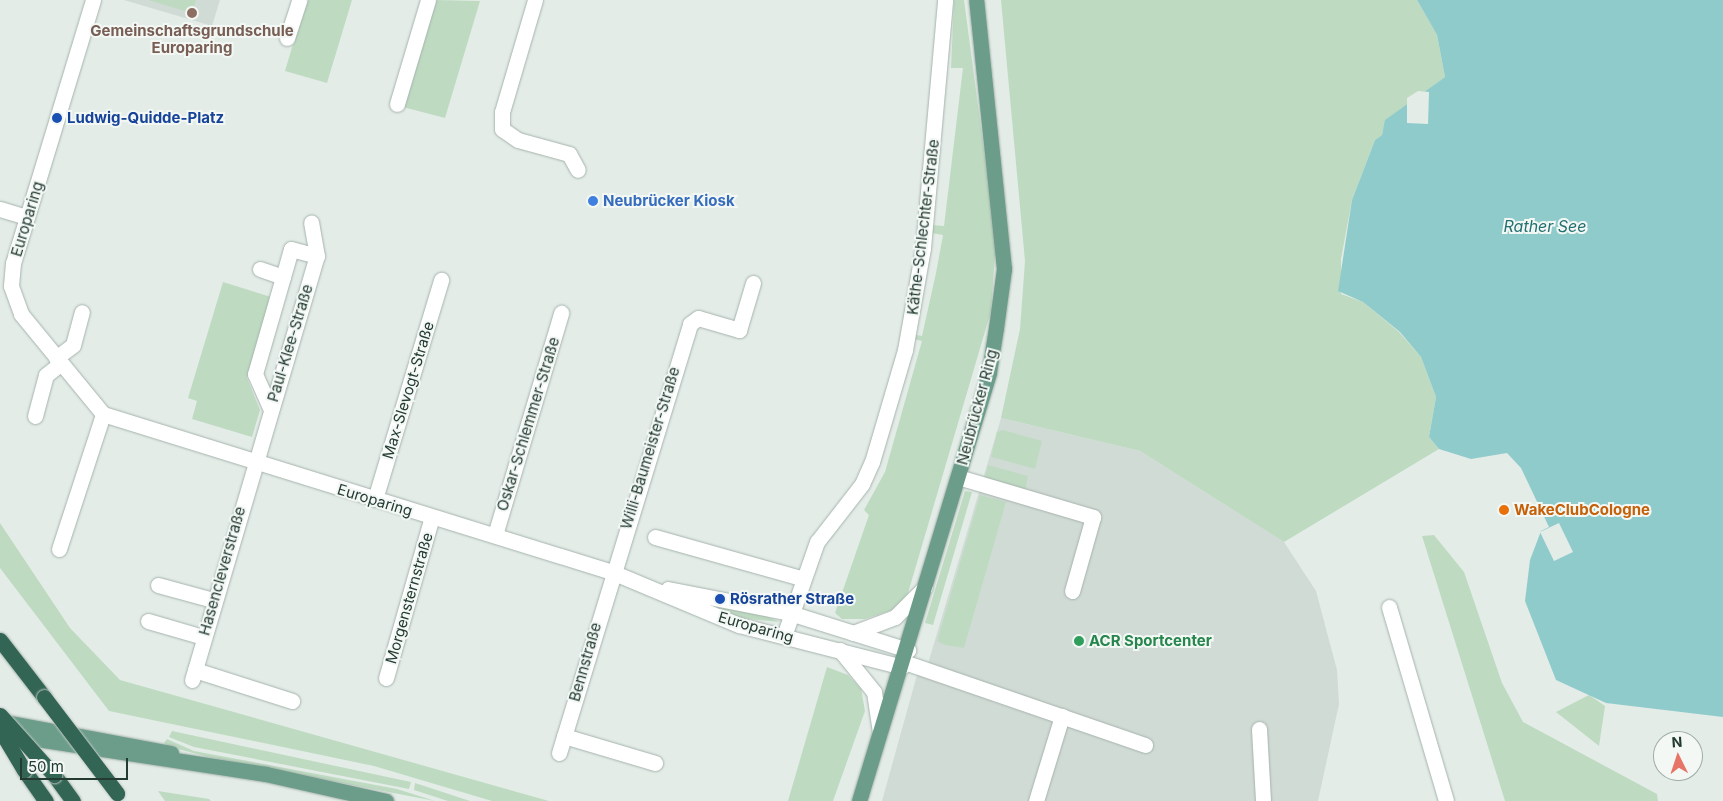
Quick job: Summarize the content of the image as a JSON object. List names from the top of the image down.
{
  "streets": {
    "main road": ["Neubrücker Ring"],
    "street": [
      "Europaring",
      "Käthe-Schlechter-Straße",
      "Paul-Klee-Straße",
      "Max-Slevogt-Straße",
      "Oskar-Schlemmer-Straße",
      "Willi-Baumeister-Straße",
      "Hasencleverstraße",
      "Morgensternstraße",
      "Bennstraße"
    ]
  },
  "crossings": [
    ["Europaring", "Käthe-Schlechter-Straße"],
    ["Europaring", "Paul-Klee-Straße"],
    ["Europaring", "Max-Slevogt-Straße"],
    ["Europaring", "Neubrücker Ring"],
    ["Europaring", "Oskar-Schlemmer-Straße"],
    ["Europaring", "Willi-Baumeister-Straße"],
    ["Europaring", "Hasencleverstraße"],
    ["Europaring", "Morgensternstraße"],
    ["Europaring", "Bennstraße"],
    ["Paul-Klee-Straße", "Hasencleverstraße"],
    ["Willi-Baumeister-Straße", "Bennstraße"]
  ],
  "water": ["Rather See"],
  "places": [
    "Gemeinschaftsgrundschule Europaring",
    "Ludwig-Quidde-Platz",
    "Neubrücker Kiosk",
    "WakeClubCologne",
    "Rösrather Straße",
    "ACR Sportcenter"
  ],
  "scale_bar": "50 m",
  "north": "top"
}
